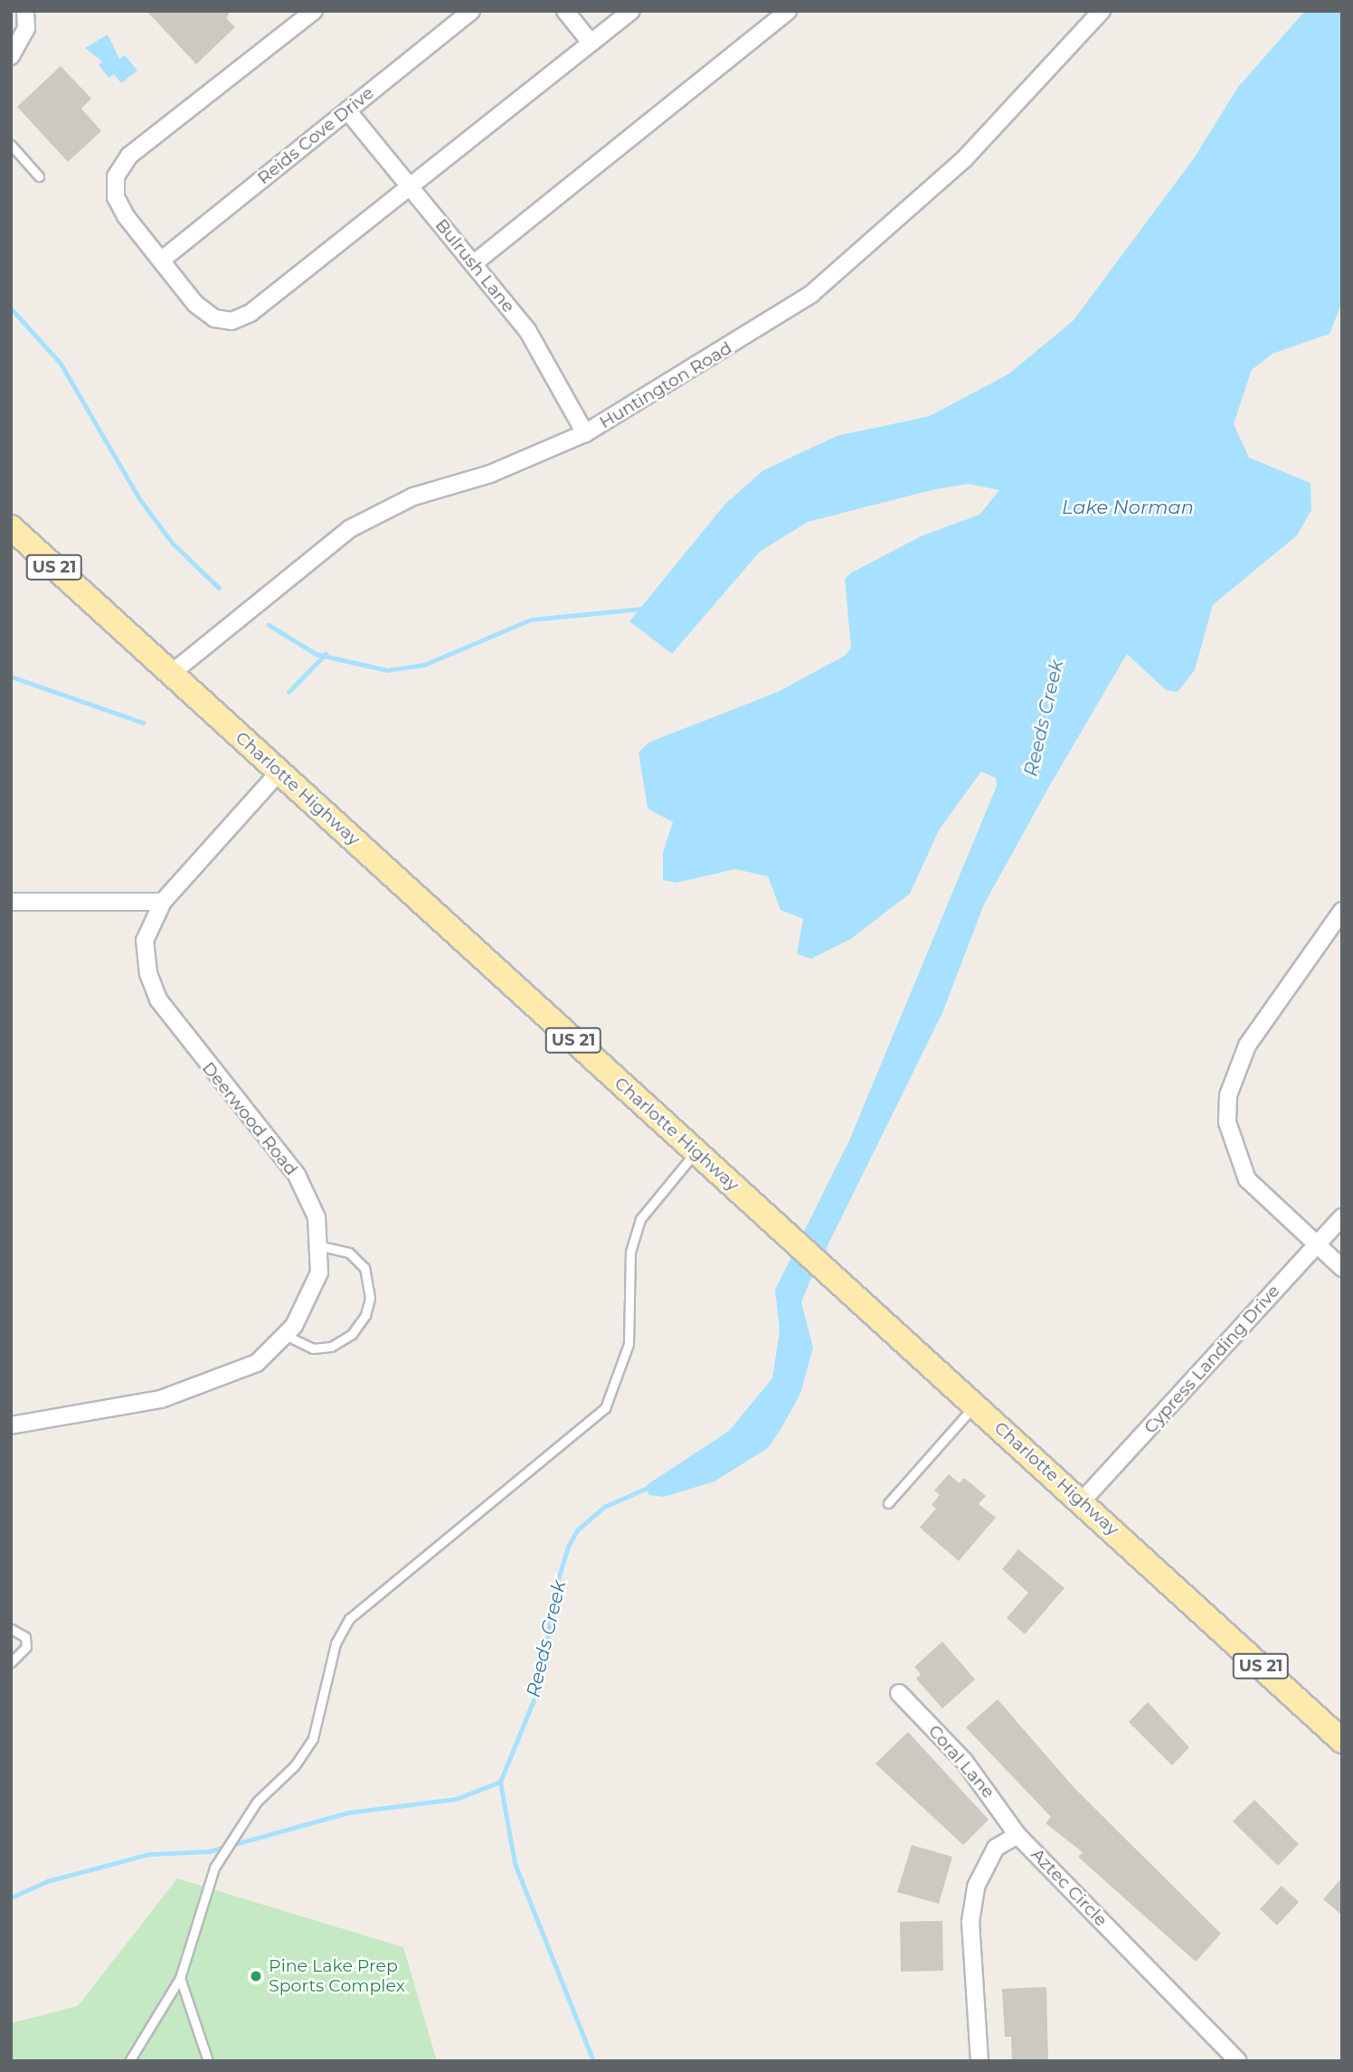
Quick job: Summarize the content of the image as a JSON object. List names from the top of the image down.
{
  "streets": {
    "main road": ["US 21", "Charlotte Highway"],
    "street": [
      "Reids Cove Drive",
      "Bulrush Lane",
      "Huntington Road",
      "Deerwood Road",
      "Cypress Landing Drive",
      "Coral Lane",
      "Aztec Circle"
    ]
  },
  "crossings": [
    ["Reids Cove Drive", "Bulrush Lane"],
    ["Bulrush Lane", "Huntington Road"],
    ["Huntington Road", "Charlotte Highway"],
    ["Charlotte Highway", "Deerwood Road"],
    ["Charlotte Highway", "Cypress Landing Drive"],
    ["Coral Lane", "Aztec Circle"]
  ],
  "water": ["Lake Norman", "Reeds Creek"],
  "places": ["Pine Lake Prep Sports Complex"]
}
